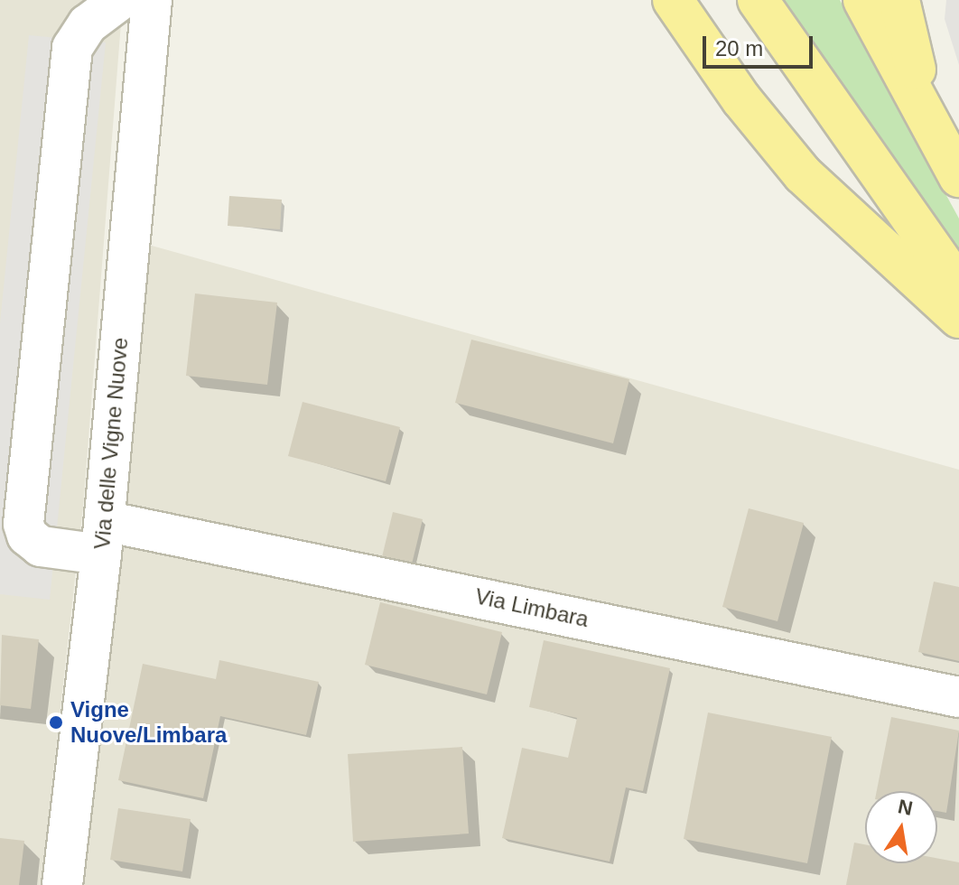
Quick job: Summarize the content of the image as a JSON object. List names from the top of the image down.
{
  "streets": {
    "street": ["Via delle Vigne Nuove", "Via Limbara"]
  },
  "crossings": [
    ["Via delle Vigne Nuove", "Via Limbara"]
  ],
  "places": ["Vigne Nuove/Limbara"],
  "scale_bar": "20 m",
  "north": "top"
}
